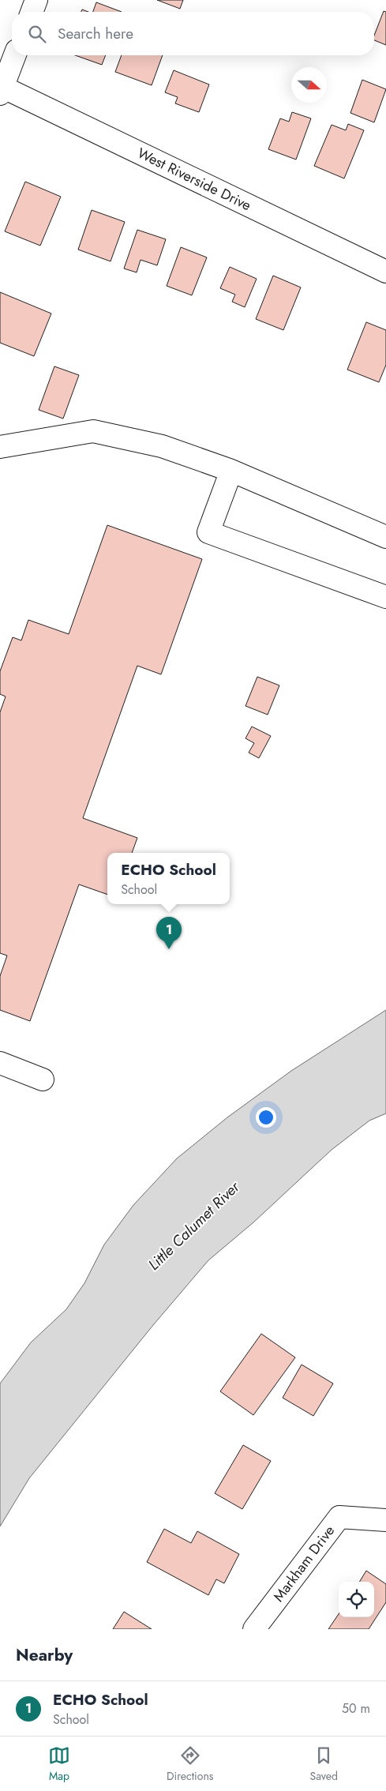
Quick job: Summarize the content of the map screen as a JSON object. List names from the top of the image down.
{
  "streets": {
    "street": ["West Riverside Drive", "Markham Drive"]
  },
  "water": ["Little Calumet River"],
  "north": "right",
  "page": {
    "search": "Search here",
    "popup": ["ECHO School", "School"],
    "pins": "1",
    "heading": "Nearby",
    "list": [
      {
        "mark": "1",
        "name": "ECHO School",
        "note": "School",
        "value": "50 m"
      }
    ],
    "nav": ["Map", "Directions", "Saved"]
  }
}
